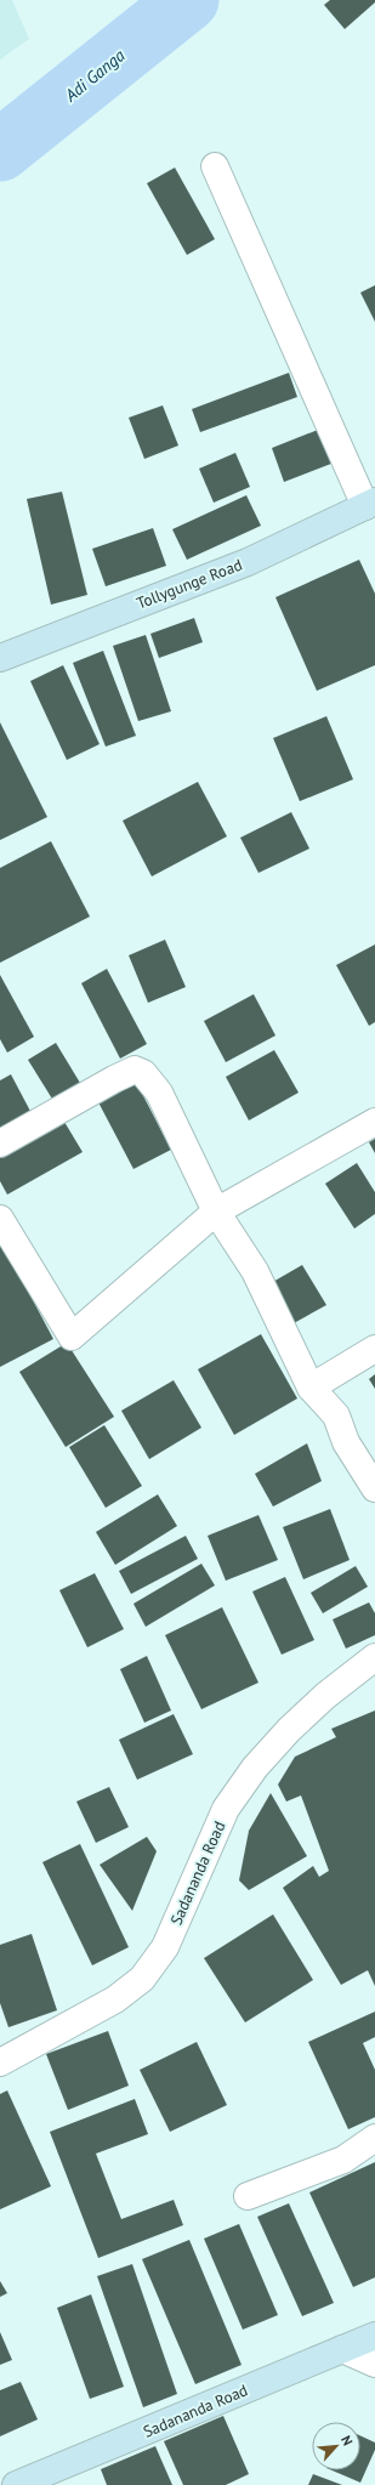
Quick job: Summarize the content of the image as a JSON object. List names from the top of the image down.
{
  "streets": {
    "street": ["Tollygunge Road", "Sadananda Road"]
  },
  "water": ["Adi Ganga"],
  "north": "top right"
}
